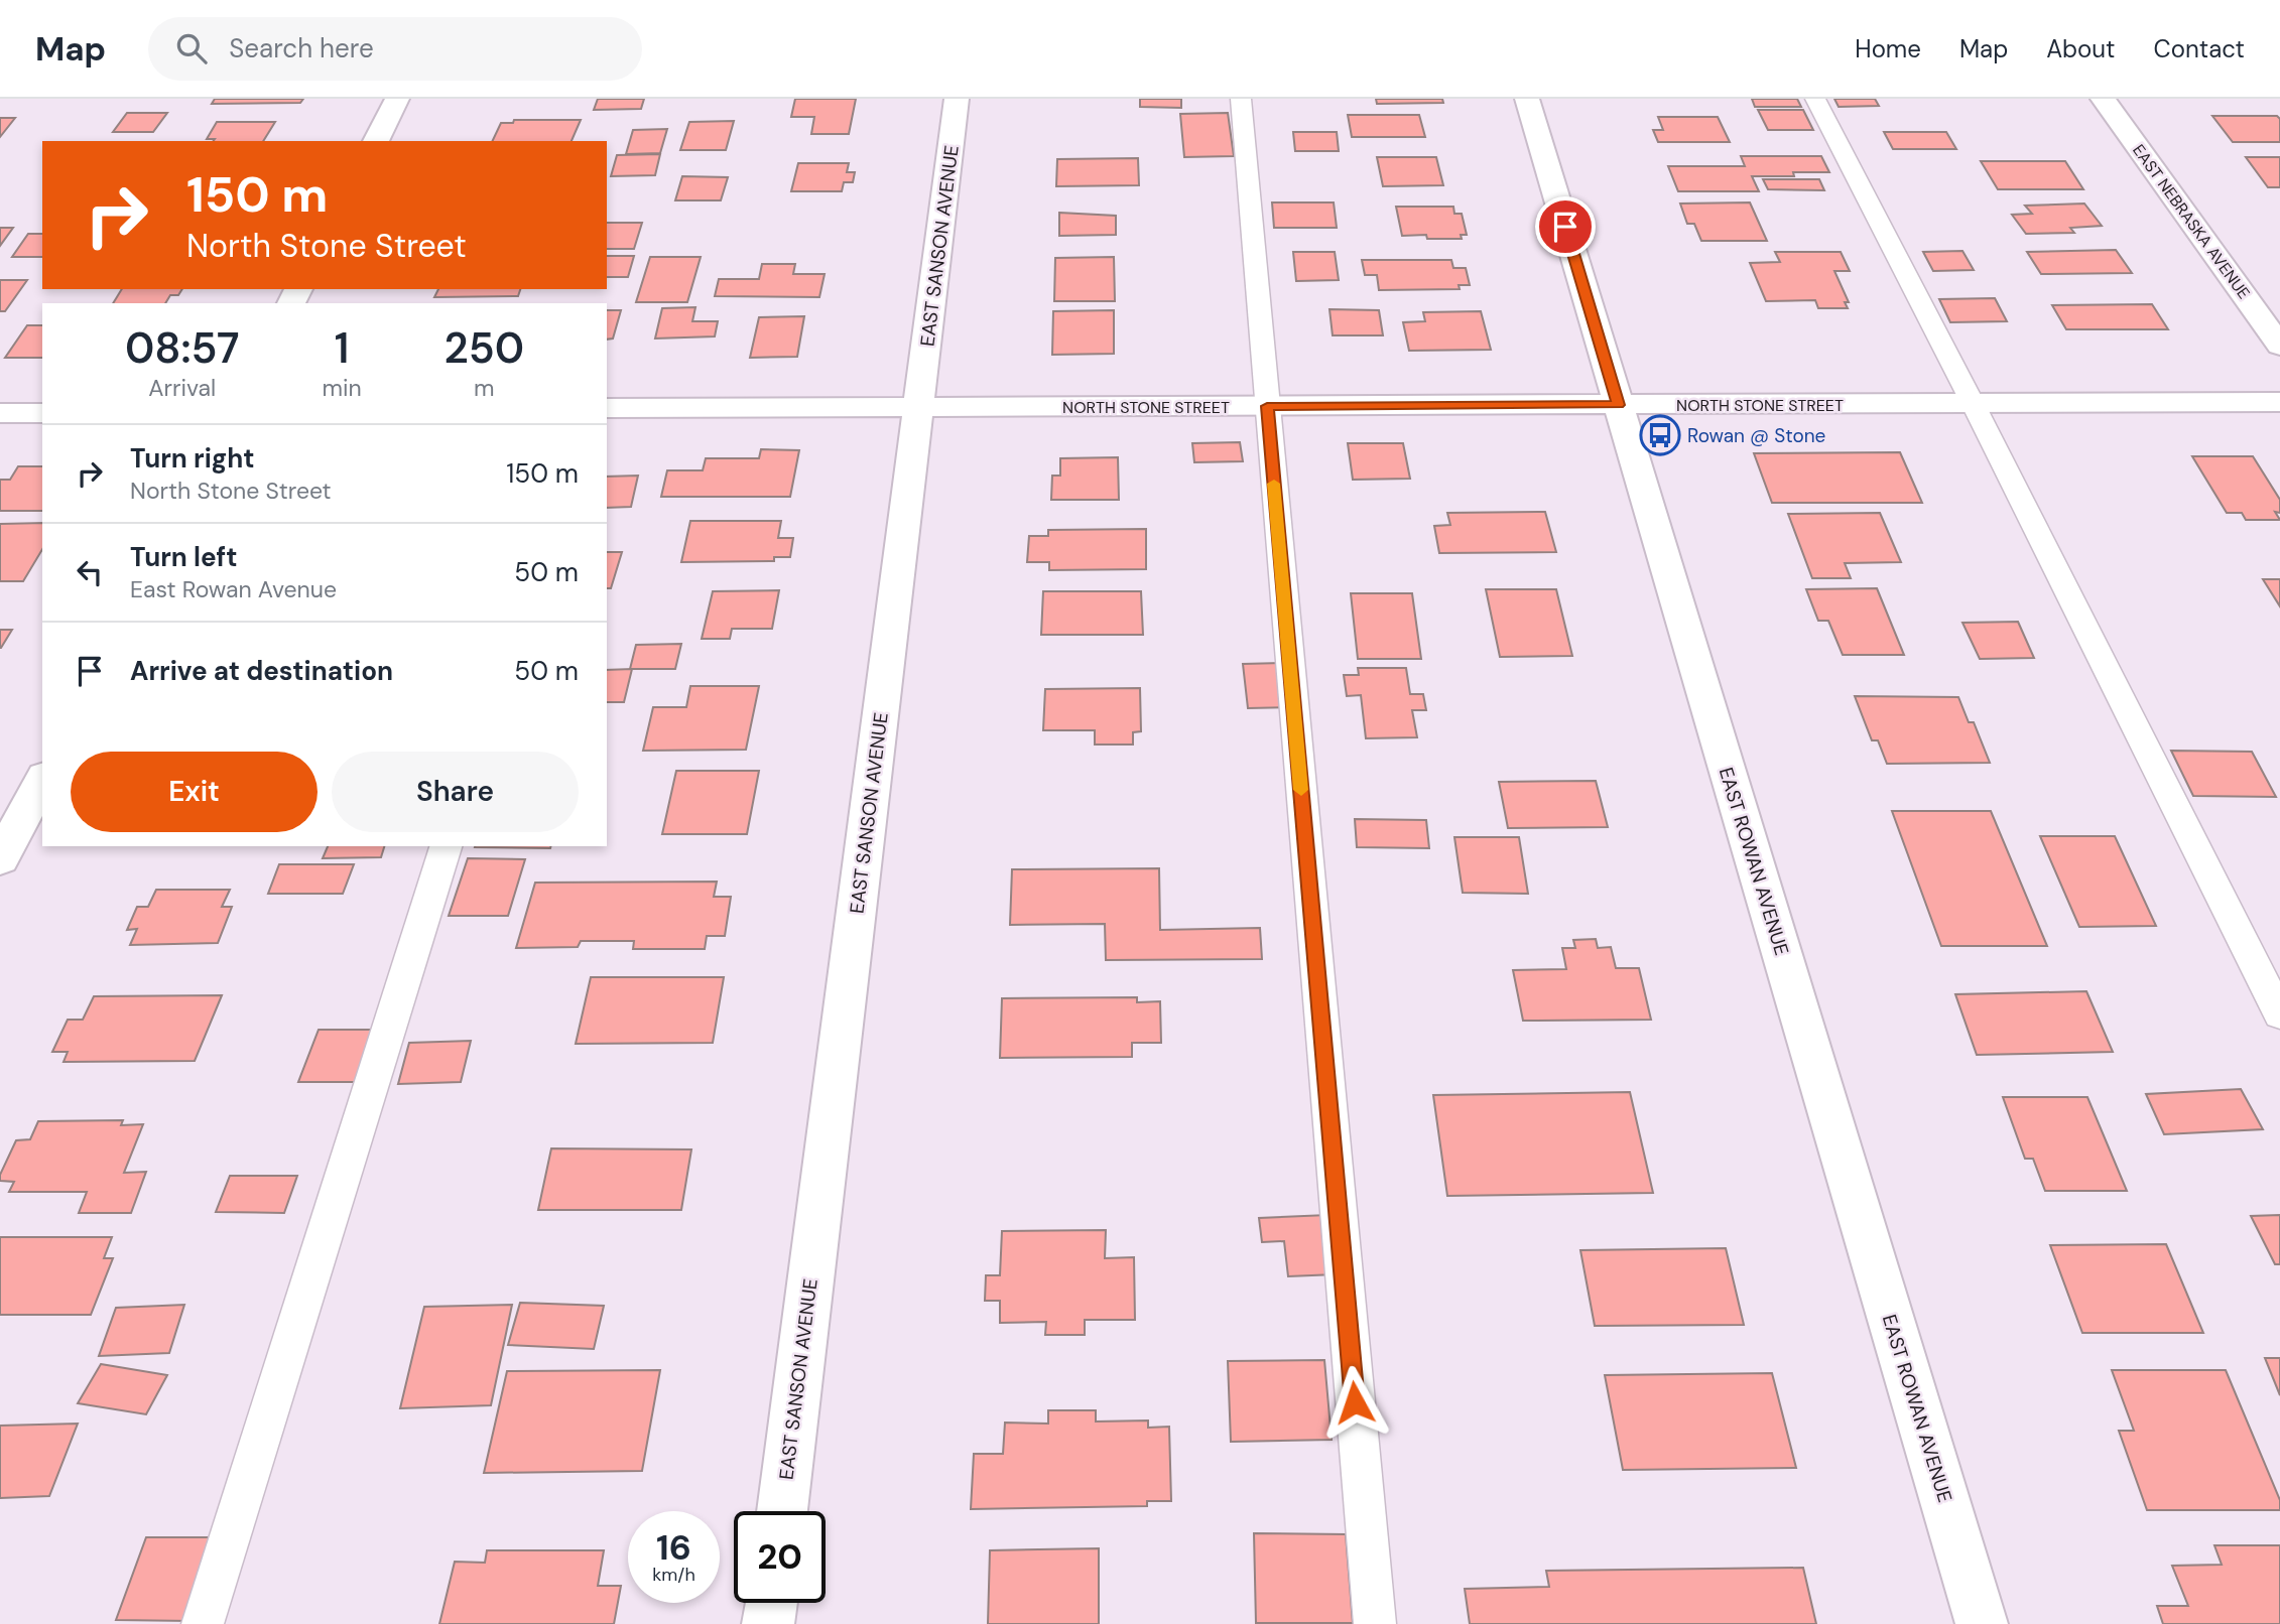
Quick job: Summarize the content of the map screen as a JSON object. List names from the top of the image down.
{
  "streets": {
    "street": [
      "EAST NEBRASKA AVENUE",
      "EAST SANSON AVENUE",
      "NORTH STONE STREET",
      "EAST ROWAN AVENUE"
    ]
  },
  "crossings": [
    ["EAST SANSON AVENUE", "NORTH STONE STREET"],
    ["NORTH STONE STREET", "EAST ROWAN AVENUE"]
  ],
  "places": {
    "bus stop": ["Rowan @ Stone"]
  },
  "page": {
    "header": "Map",
    "search": "Search here",
    "nav": [
      "Home",
      "Map",
      "About",
      "Contact"
    ],
    "turn": ["150 m", "North Stone Street"],
    "eta": [
      "08:57",
      "Arrival",
      "1",
      "min",
      "250",
      "m"
    ],
    "list": [
      {
        "name": "Turn right",
        "note": "North Stone Street",
        "value": "150 m"
      },
      {
        "name": "Turn left",
        "note": "East Rowan Avenue",
        "value": "50 m"
      },
      {
        "name": "Arrive at destination",
        "value": "50 m"
      }
    ],
    "buttons": ["Exit", "Share"],
    "speed": "16 km/h",
    "limit": "20"
  }
}
